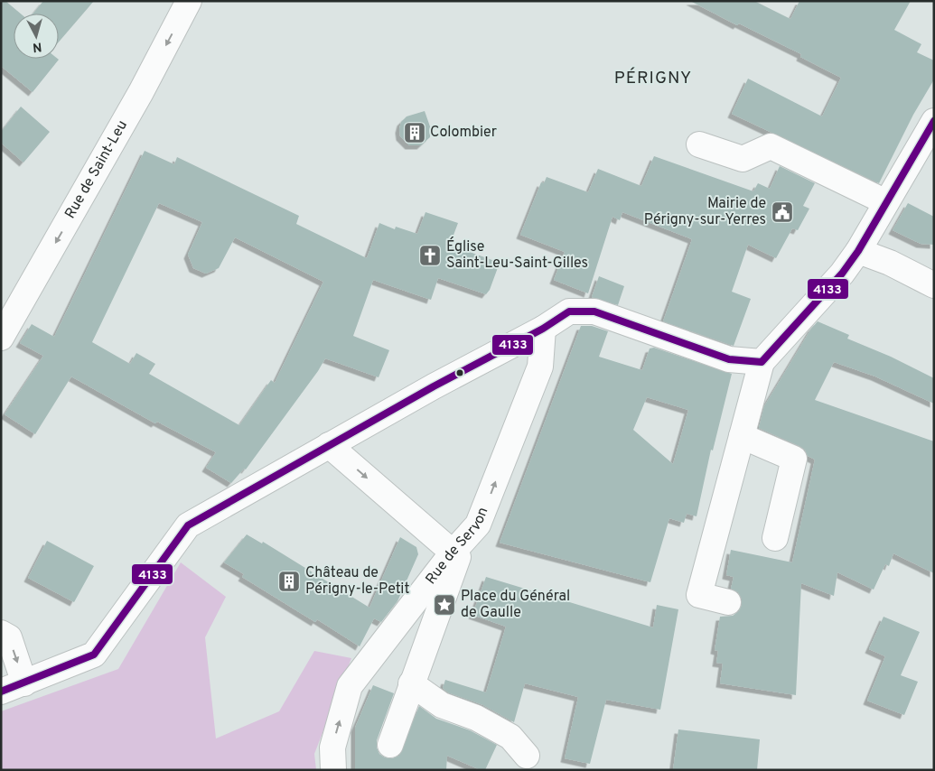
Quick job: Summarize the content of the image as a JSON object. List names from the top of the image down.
{
  "streets": {
    "street": ["Rue de Saint-Leu", "Rue de Servon"]
  },
  "one_way": ["Rue de Saint-Leu"],
  "districts": ["PÉRIGNY"],
  "places": {
    "building": ["Colombier", "Château de Périgny-le-Petit"],
    "public building": ["Mairie de Périgny-sur-Yerres"],
    "church": ["Église Saint-Leu-Saint-Gilles"],
    "place": ["Place du Général de Gaulle"]
  },
  "lines": ["transit line 4133"],
  "north": "bottom"
}
